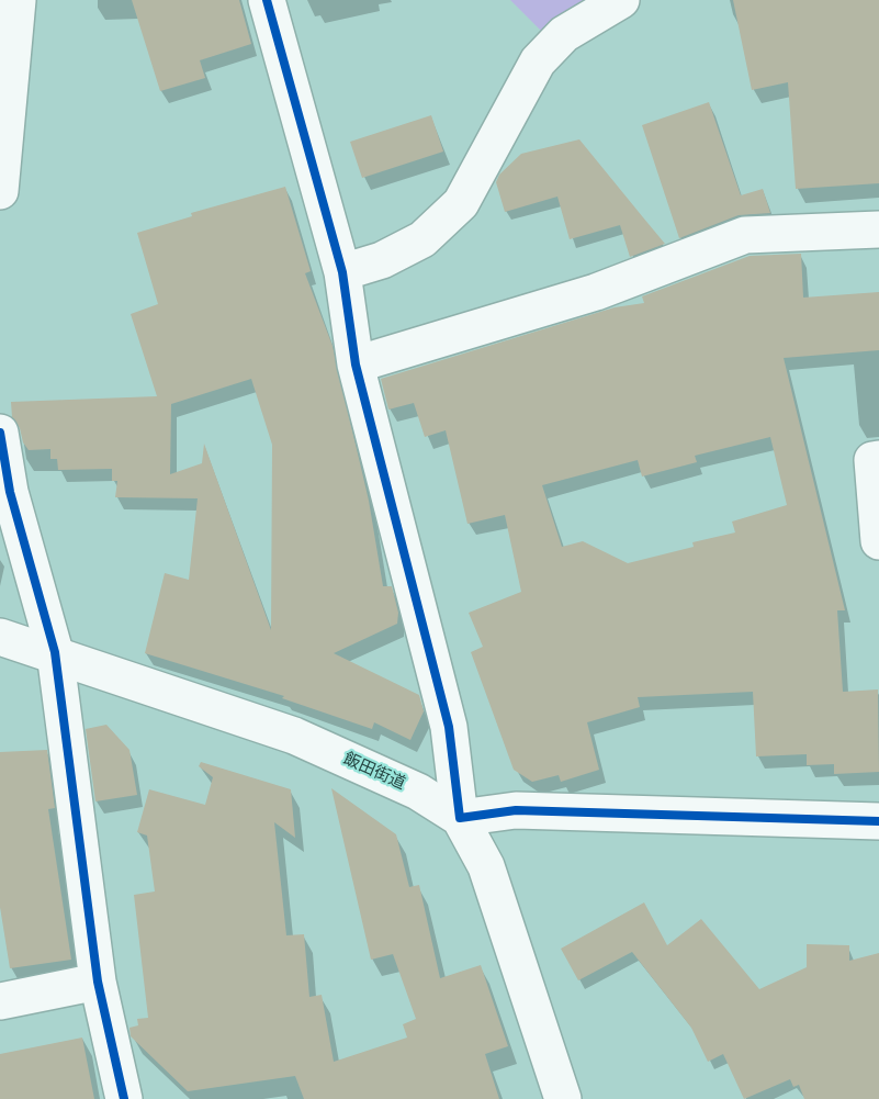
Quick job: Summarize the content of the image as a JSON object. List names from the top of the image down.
{
  "streets": {
    "street": ["飯田街道"]
  }
}
